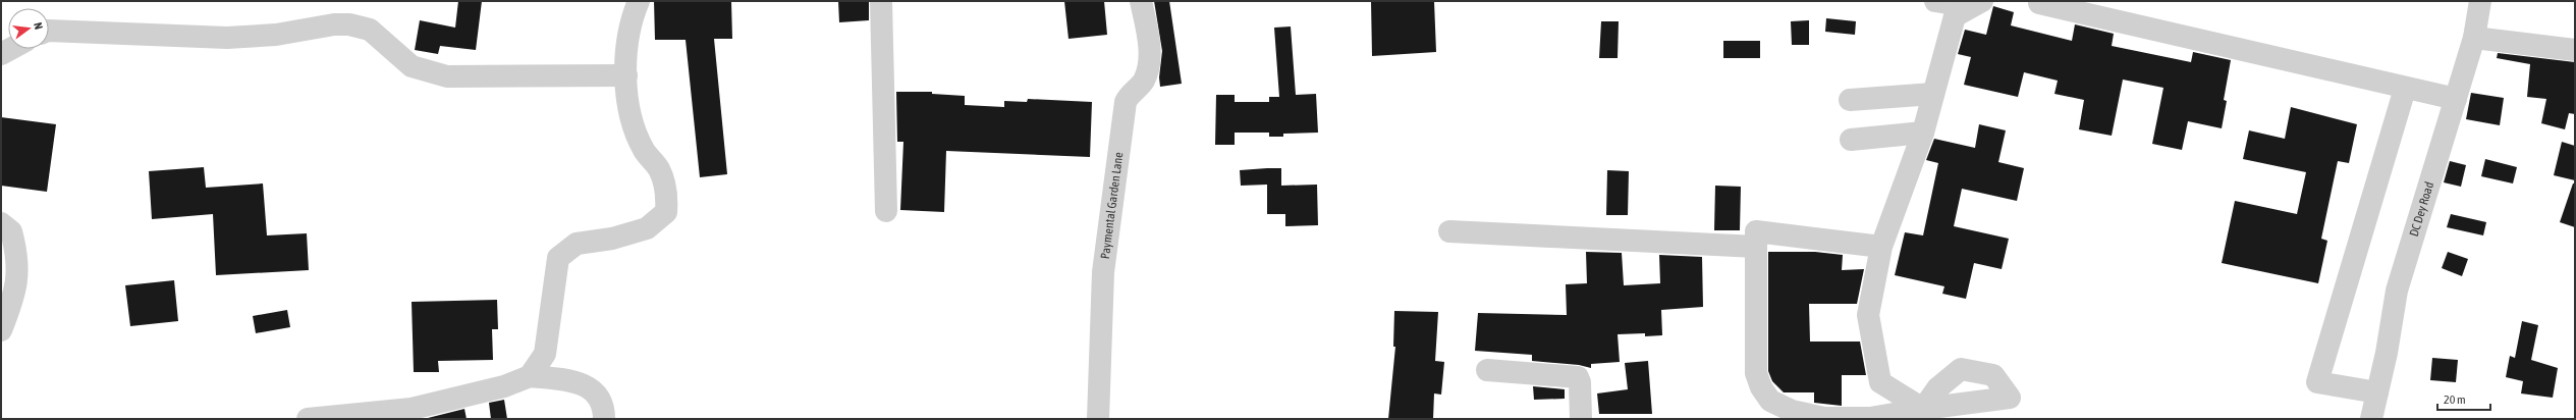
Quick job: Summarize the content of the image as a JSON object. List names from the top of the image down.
{
  "streets": {
    "street": ["Paymental Garden Lane", "DC Dey Road"]
  },
  "scale_bar": "20 m",
  "north": "right"
}
